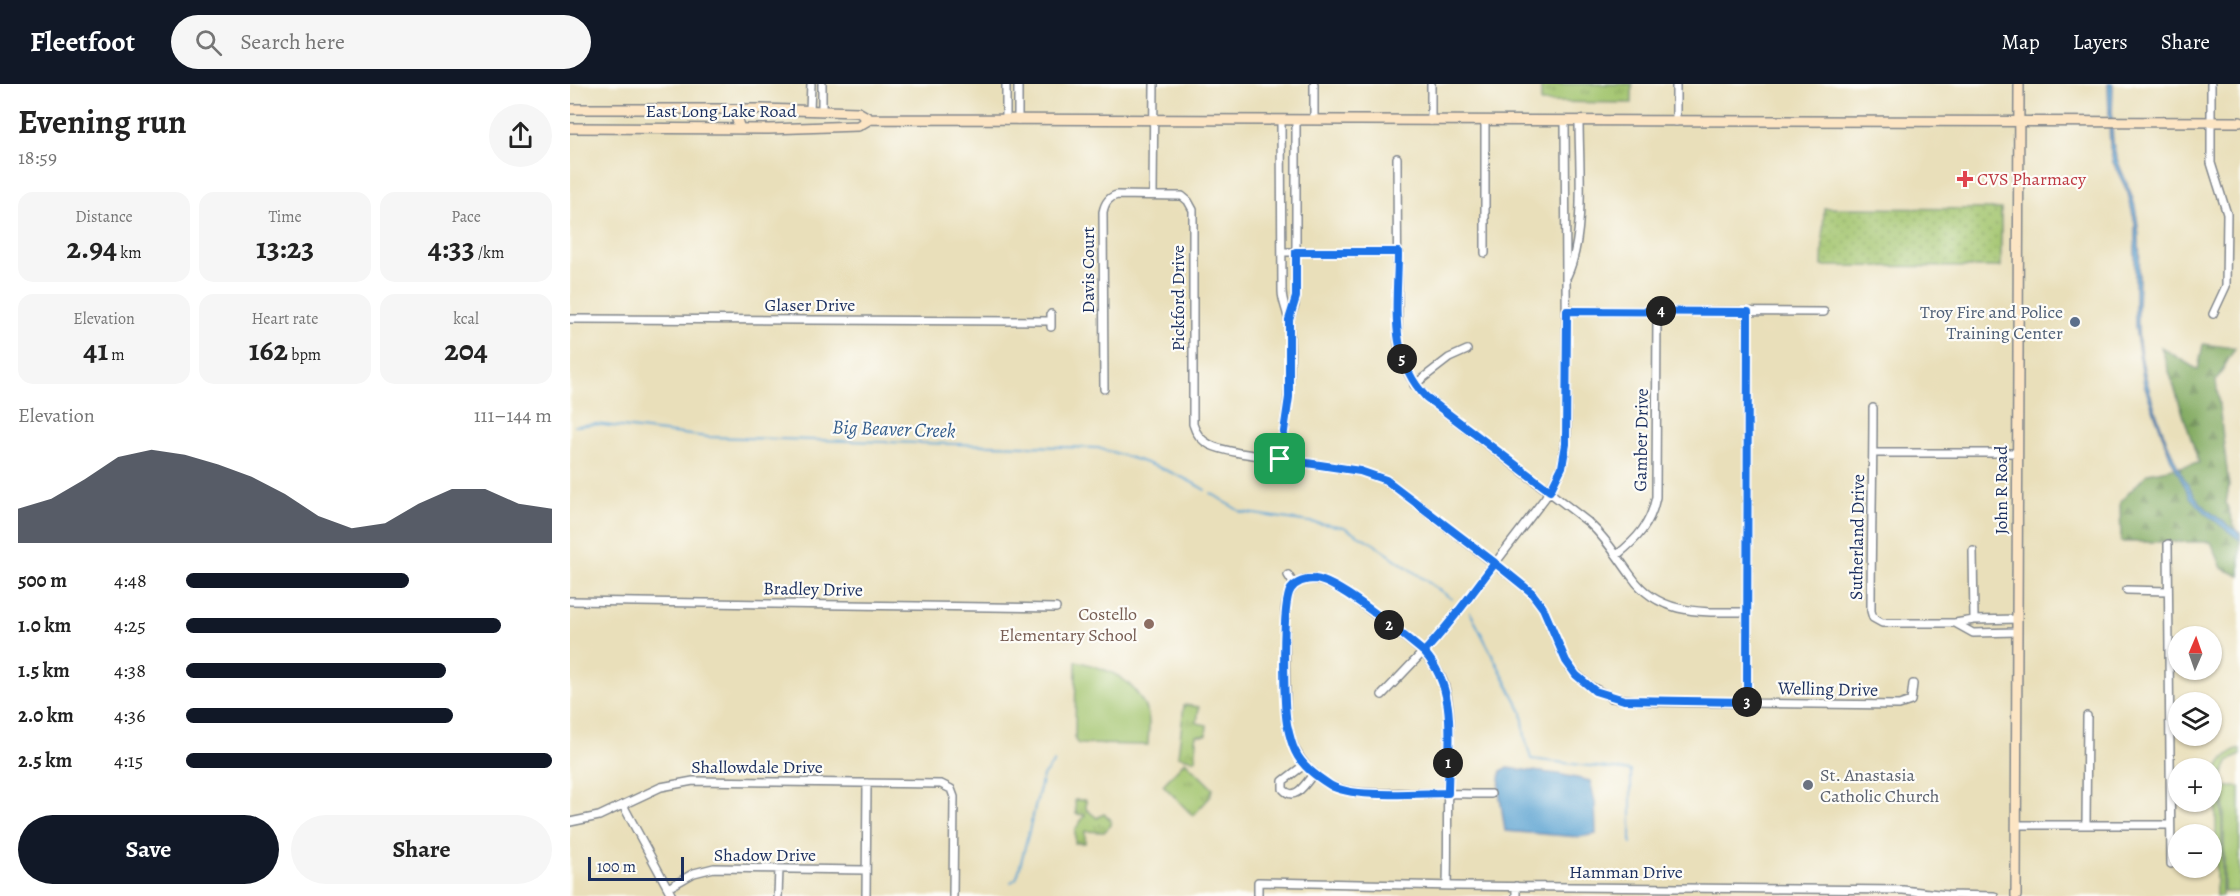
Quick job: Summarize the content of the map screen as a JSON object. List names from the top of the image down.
{
  "streets": {
    "main road": ["East Long Lake Road", "John R Road"],
    "street": [
      "Davis Court",
      "Pickford Drive",
      "Glaser Drive",
      "Gamber Drive",
      "Sutherland Drive",
      "Bradley Drive",
      "Welling Drive",
      "Shallowdale Drive",
      "Shadow Drive",
      "Hamman Drive"
    ]
  },
  "crossings": [
    ["East Long Lake Road", "John R Road"],
    ["Davis Court", "Pickford Drive"],
    ["Pickford Drive", "Welling Drive"],
    ["John R Road", "Sutherland Drive"]
  ],
  "water": ["Big Beaver Creek"],
  "places": {
    "health": ["CVS Pharmacy"],
    "other": ["Troy Fire and Police Training Center", "Costello Elementary School", "St. Anastasia Catholic Church"]
  },
  "scale_bar": "100 m",
  "north": "top",
  "page": {
    "header": "Fleetfoot",
    "search": "Search here",
    "nav": ["Map", "Layers", "Share"],
    "heading": ["Evening run", "18:59"],
    "stats": [
      ["Distance", "2.94 km"],
      ["Time", "13:23"],
      ["Pace", "4:33 /km"],
      ["Elevation", "41 m"],
      ["Heart rate", "162 bpm"],
      ["kcal", "204"]
    ],
    "pins": [
      "4",
      "5",
      "2",
      "3",
      "1"
    ],
    "chart": ["Elevation", "111–144 m"],
    "list": [
      {
        "name": "500 m",
        "note": "4:48"
      },
      {
        "name": "1.0 km",
        "note": "4:25"
      },
      {
        "name": "1.5 km",
        "note": "4:38"
      },
      {
        "name": "2.0 km",
        "note": "4:36"
      },
      {
        "name": "2.5 km",
        "note": "4:15"
      }
    ],
    "map_buttons": ["+", "−"],
    "buttons": ["Save", "Share"],
    "scale": "100 m"
  }
}
